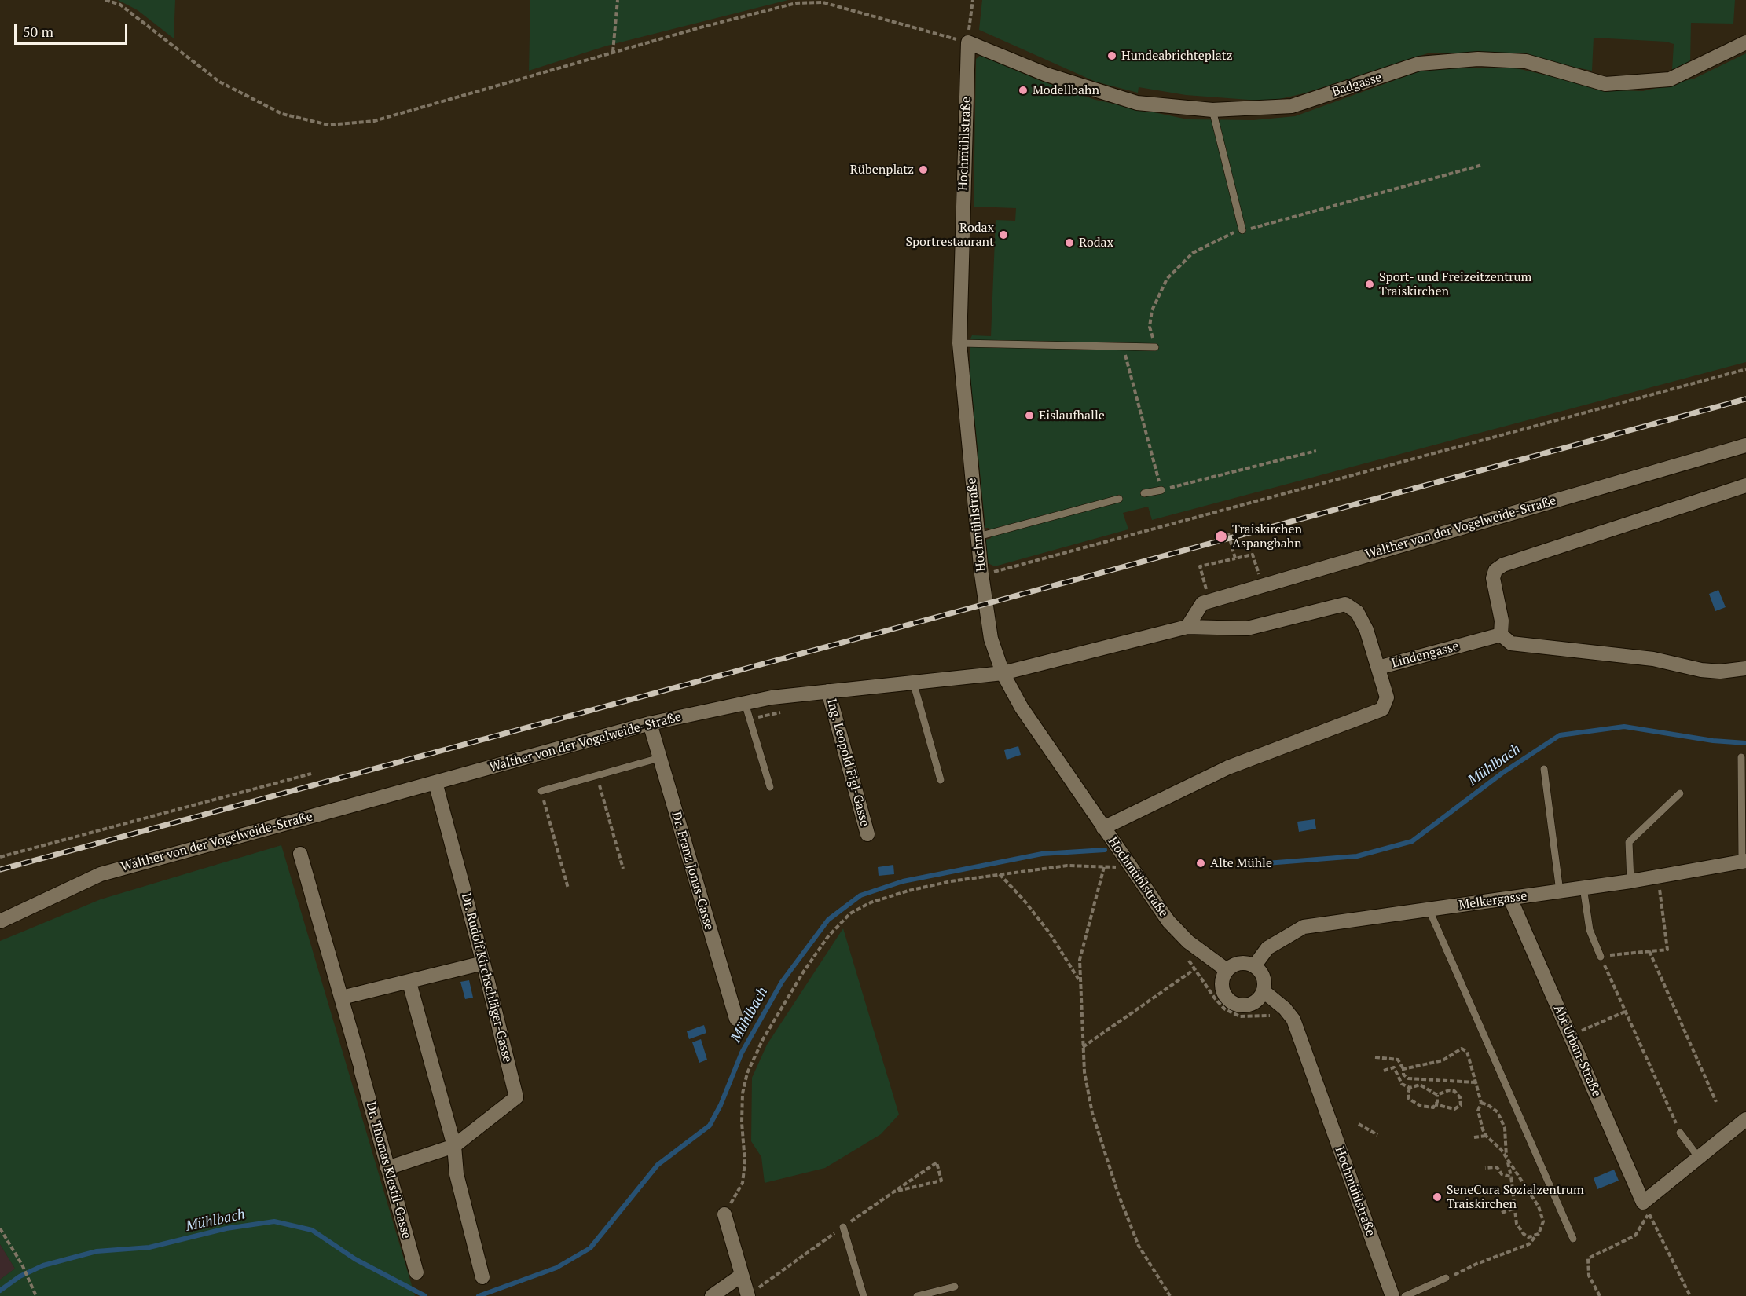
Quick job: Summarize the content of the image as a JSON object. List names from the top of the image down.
{
  "streets": {
    "street": [
      "Badgasse",
      "Hochmühlstraße",
      "Walther von der Vogelweide-Straße",
      "Lindengasse",
      "Ing. Leopold Figl-Gasse",
      "Dr. Franz Jonas-Gasse",
      "Melkergasse",
      "Dr. Rudolf Kirchschläger-Gasse",
      "Abt Urban-Straße",
      "Dr. Thomas Klestil-Gasse"
    ]
  },
  "crossings": [
    ["Badgasse", "Hochmühlstraße"],
    ["Hochmühlstraße", "Walther von der Vogelweide-Straße"],
    ["Hochmühlstraße", "Lindengasse"],
    ["Hochmühlstraße", "Melkergasse"],
    ["Walther von der Vogelweide-Straße", "Lindengasse"],
    ["Walther von der Vogelweide-Straße", "Ing. Leopold Figl-Gasse"],
    ["Walther von der Vogelweide-Straße", "Dr. Franz Jonas-Gasse"],
    ["Walther von der Vogelweide-Straße", "Dr. Rudolf Kirchschläger-Gasse"],
    ["Melkergasse", "Abt Urban-Straße"]
  ],
  "water": ["Mühlbach"],
  "places": [
    "Hundeabrichteplatz",
    "Modellbahn",
    "Rübenplatz",
    "Rodax Sportrestaurant",
    "Rodax",
    "Sport- und Freizeitzentrum Traiskirchen",
    "Eislaufhalle",
    "Traiskirchen Aspangbahn",
    "Alte Mühle",
    "SeneCura Sozialzentrum Traiskirchen"
  ],
  "scale_bar": "50 m"
}
